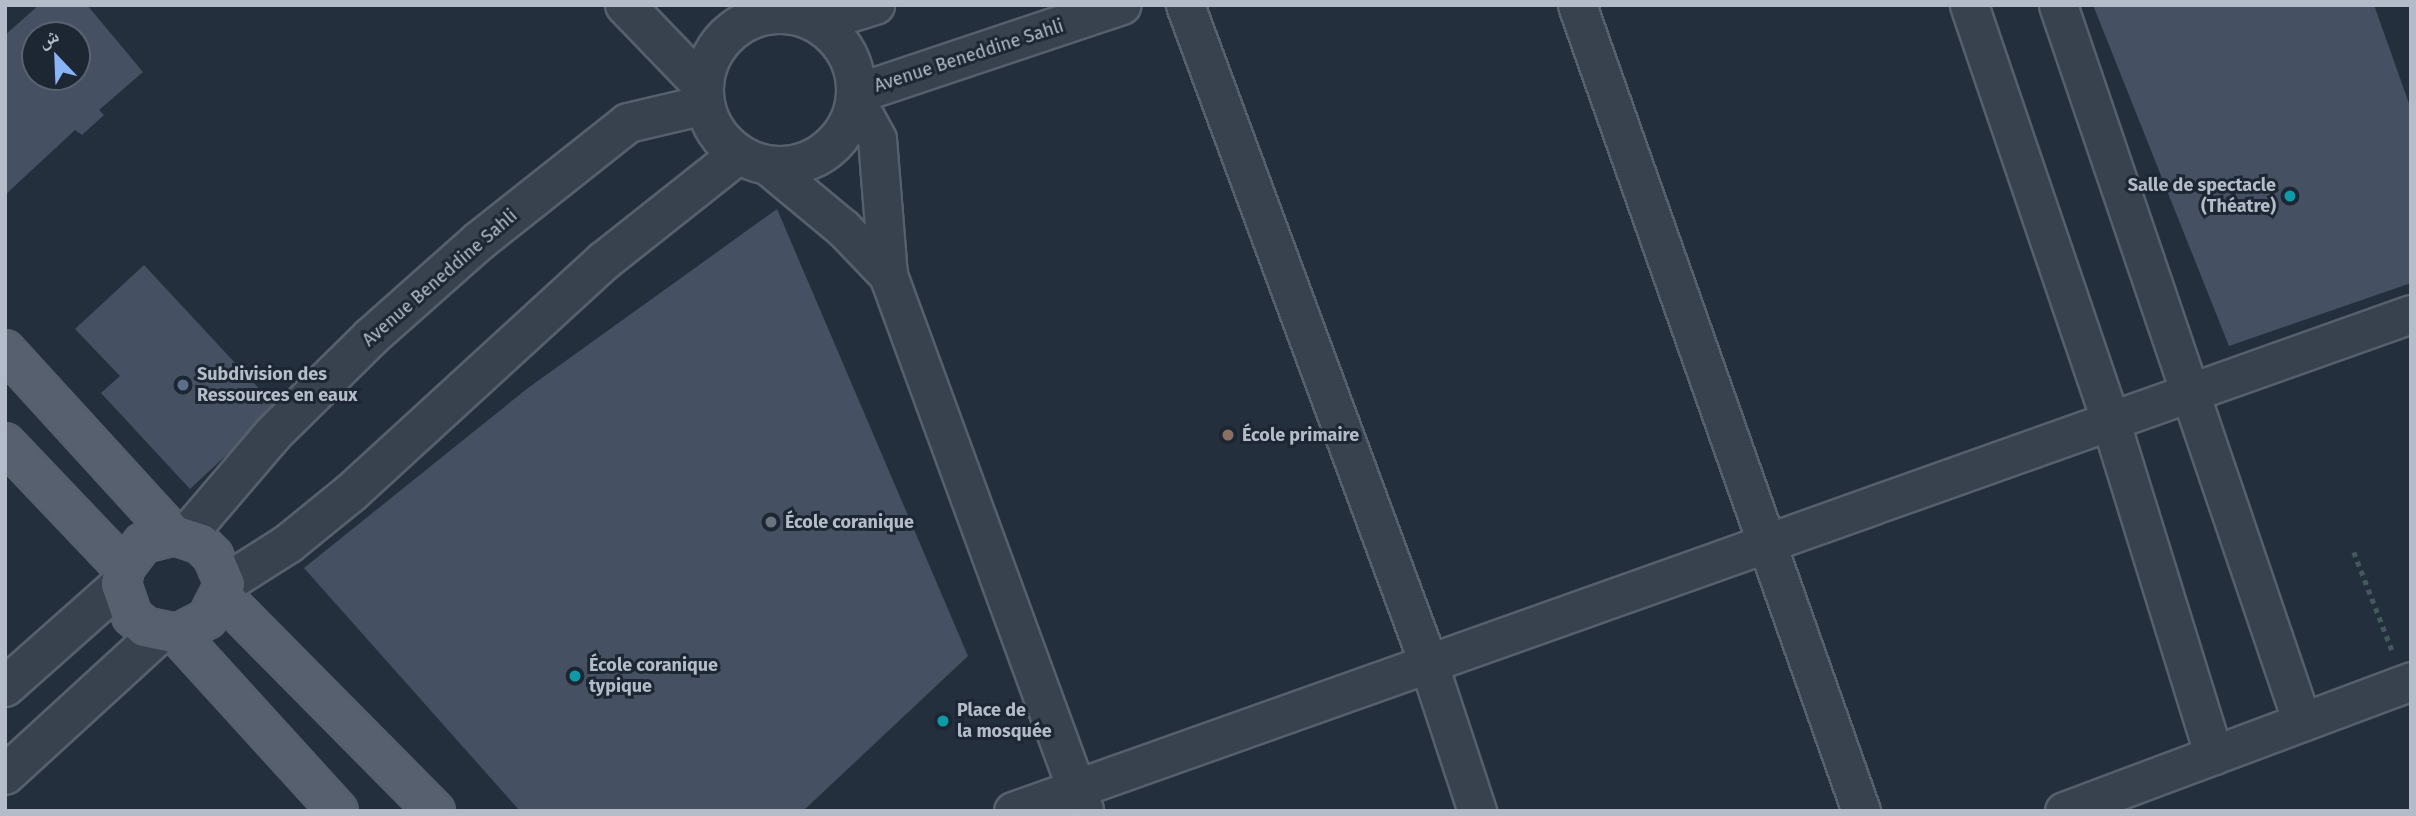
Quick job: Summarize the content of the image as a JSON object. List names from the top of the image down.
{
  "streets": {
    "street": ["Avenue Beneddine Sahli"]
  },
  "places": [
    "Salle de spectacle (Théatre)",
    "Subdivision des Ressources en eaux",
    "École primaire",
    "École coranique",
    "École coranique typique",
    "Place de la mosquée"
  ],
  "north": "top left"
}
